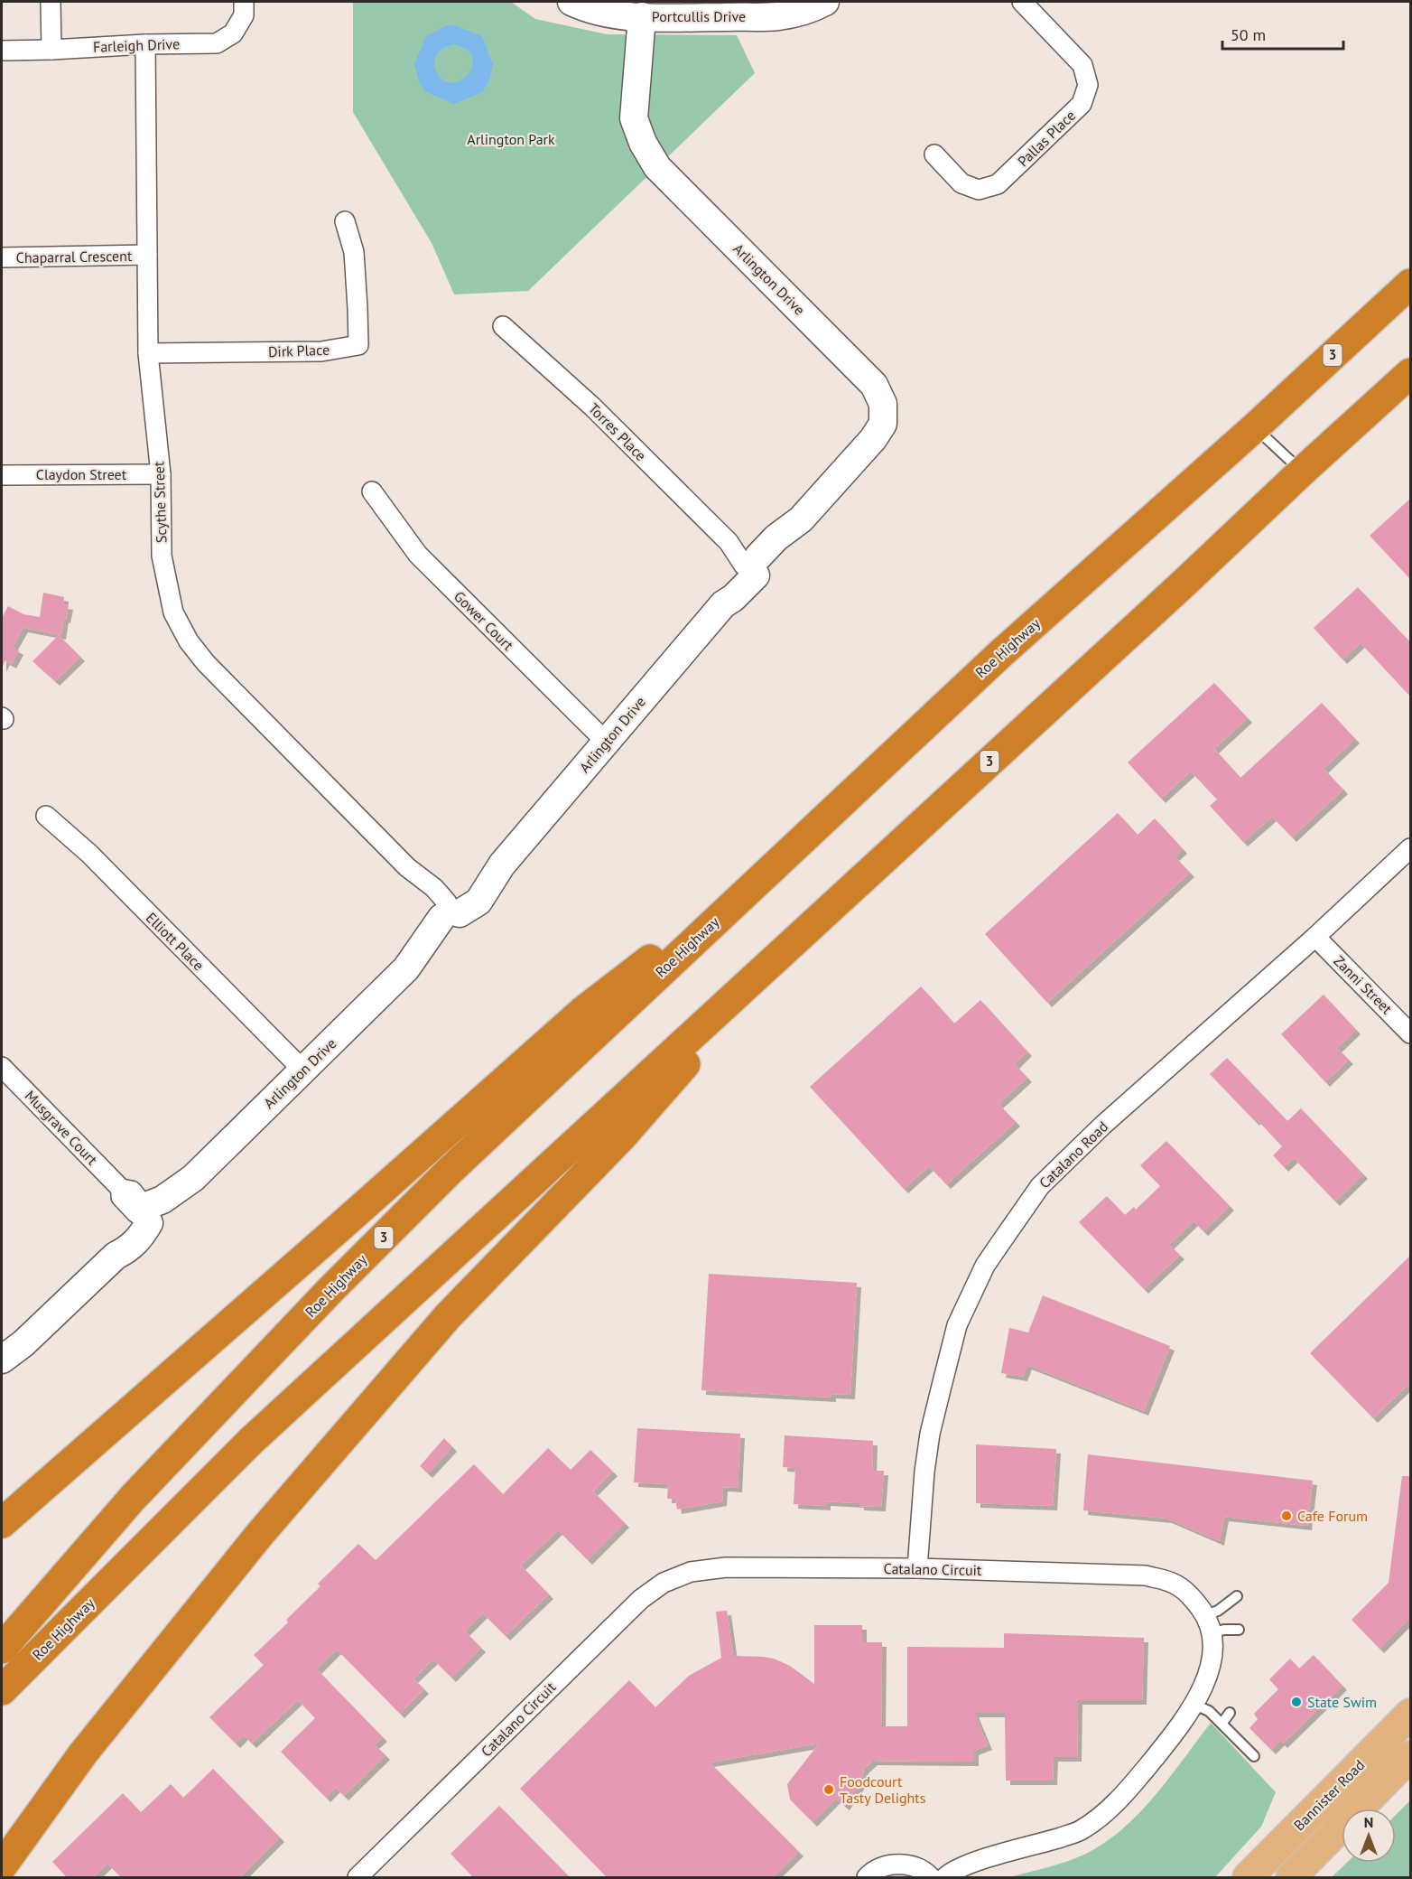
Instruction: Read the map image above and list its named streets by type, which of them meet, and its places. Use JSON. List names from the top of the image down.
{
  "streets": {
    "highway": ["3", "Roe Highway"],
    "main road": ["Bannister Road"],
    "street": [
      "Portcullis Drive",
      "Farleigh Drive",
      "Pallas Place",
      "Chaparral Crescent",
      "Arlington Drive",
      "Dirk Place",
      "Torres Place",
      "Claydon Street",
      "Scythe Street",
      "Gower Court",
      "Elliott Place",
      "Zanni Street",
      "Musgrave Court",
      "Catalano Road",
      "Catalano Circuit"
    ]
  },
  "crossings": [
    ["Portcullis Drive", "Arlington Drive"],
    ["Farleigh Drive", "Scythe Street"],
    ["Chaparral Crescent", "Scythe Street"],
    ["Arlington Drive", "Torres Place"],
    ["Arlington Drive", "Scythe Street"],
    ["Arlington Drive", "Gower Court"],
    ["Arlington Drive", "Elliott Place"],
    ["Arlington Drive", "Musgrave Court"],
    ["Dirk Place", "Scythe Street"],
    ["Claydon Street", "Scythe Street"],
    ["Zanni Street", "Catalano Road"],
    ["Catalano Road", "Catalano Circuit"]
  ],
  "parks": ["Arlington Park"],
  "places": ["Cafe Forum", "State Swim", "Foodcourt Tasty Delights"],
  "scale_bar": "50 m",
  "north": "top"
}
